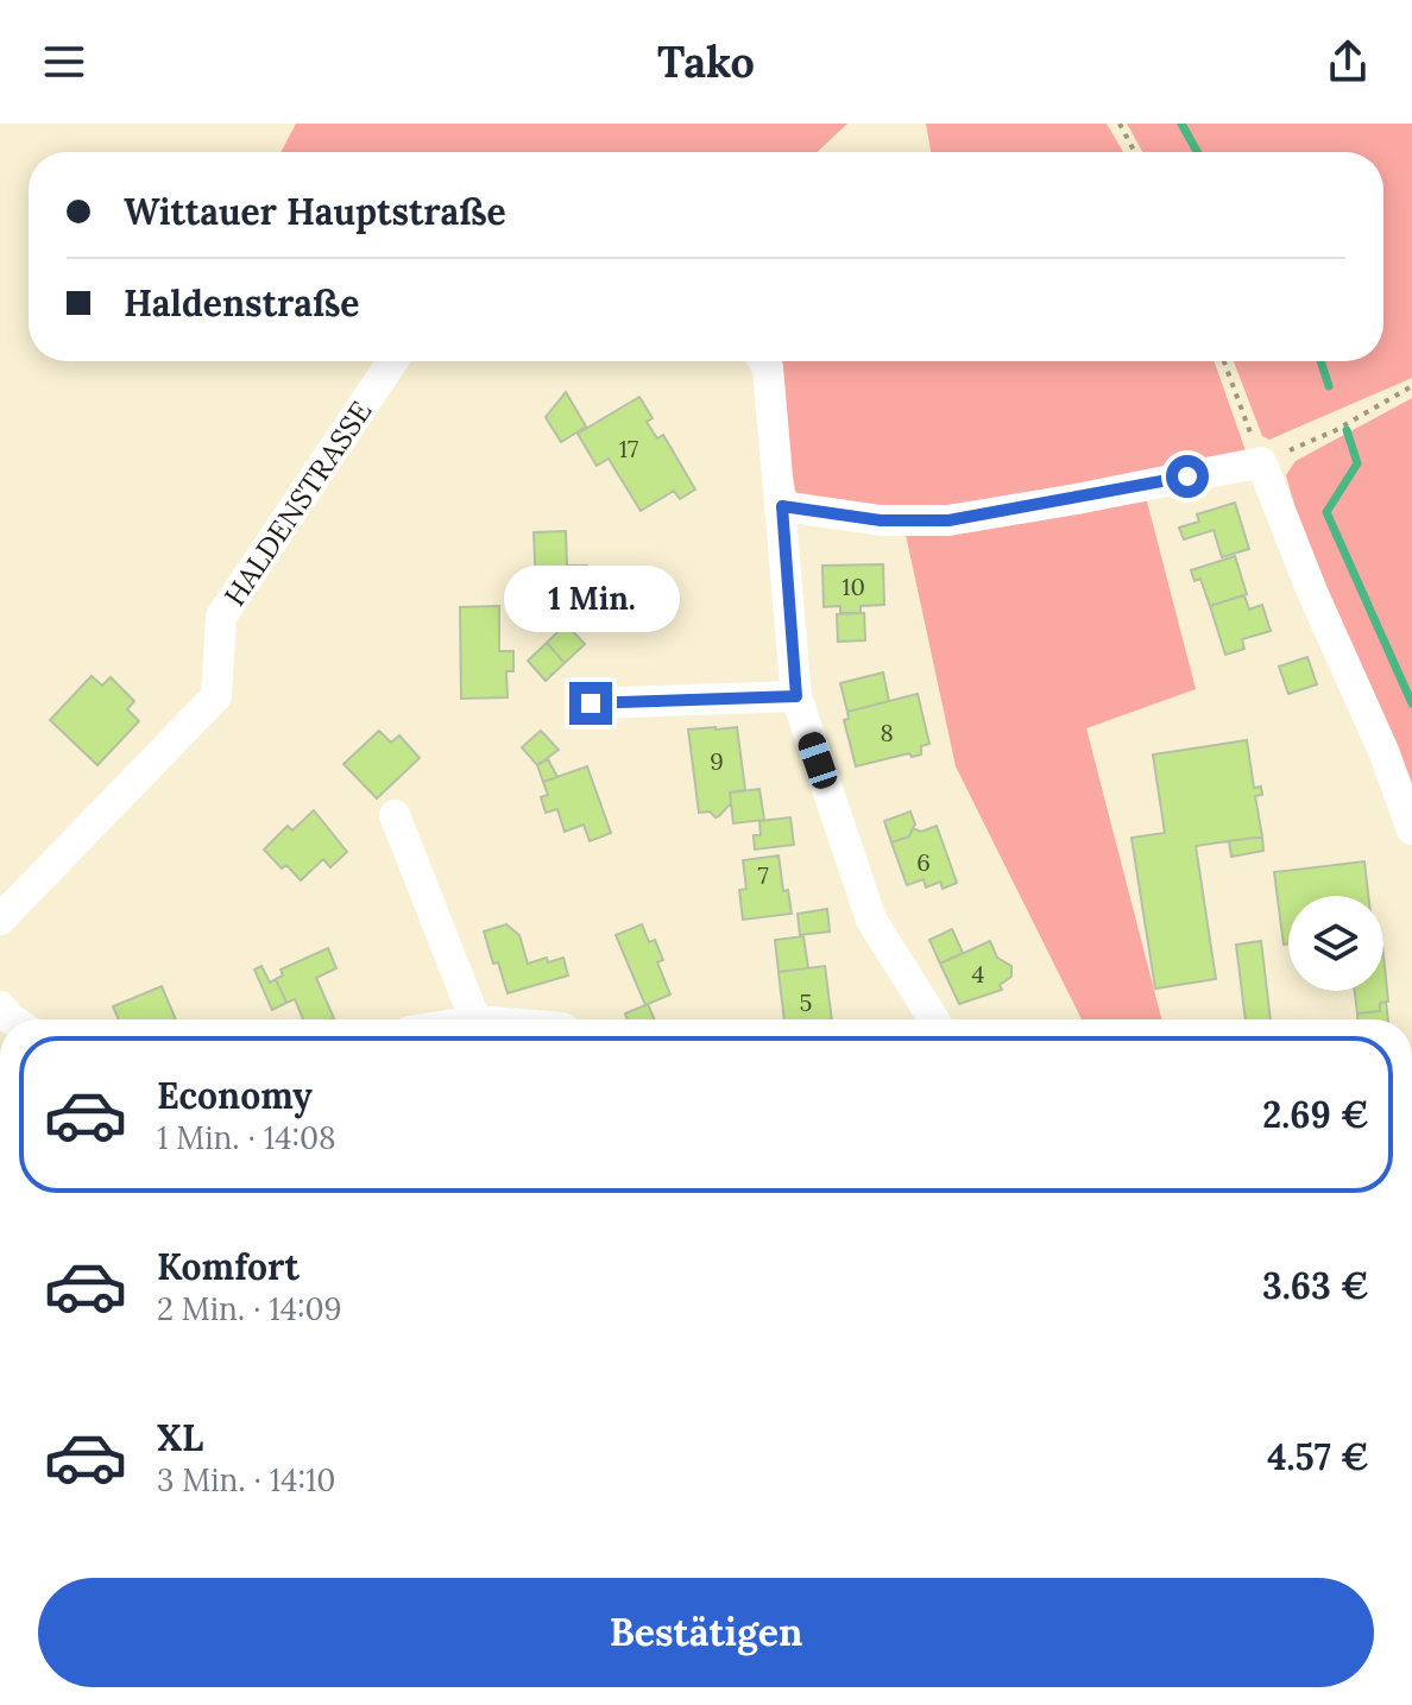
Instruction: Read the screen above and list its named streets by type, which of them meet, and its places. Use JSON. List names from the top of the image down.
{
  "streets": {
    "street": ["HALDENSTRASSE"]
  },
  "house_numbers": [
    "17",
    "10",
    "8",
    "9",
    "6",
    "7",
    "4",
    "5"
  ],
  "page": {
    "header": "Tako",
    "banner": ["Wittauer Hauptstraße", "Haldenstraße"],
    "bubble": "1 Min.",
    "list": [
      {
        "name": "Economy",
        "note": "1 Min. · 14:08",
        "value": "2.69 €"
      },
      {
        "name": "Komfort",
        "note": "2 Min. · 14:09",
        "value": "3.63 €"
      },
      {
        "name": "XL",
        "note": "3 Min. · 14:10",
        "value": "4.57 €"
      }
    ],
    "buttons": "Bestätigen"
  }
}
